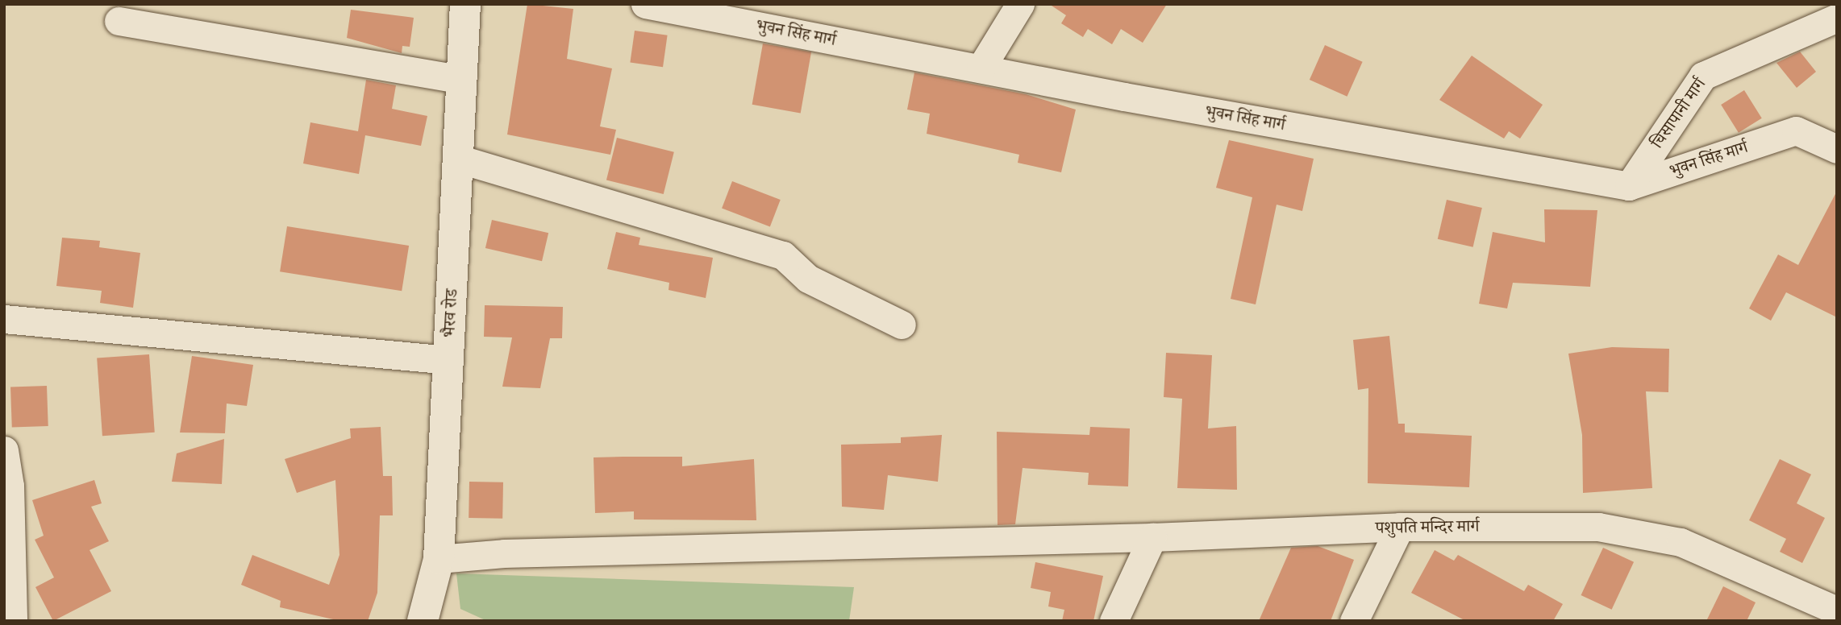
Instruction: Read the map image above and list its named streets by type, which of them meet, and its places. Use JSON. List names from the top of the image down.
{
  "streets": {
    "main road": ["भैरव रोड"],
    "street": ["भुवन सिंह मार्ग", "चिसापानी मार्ग", "पशुपति मन्दिर मार्ग"]
  },
  "crossings": [
    ["भुवन सिंह मार्ग", "चिसापानी मार्ग"],
    ["भैरव रोड", "पशुपति मन्दिर मार्ग"]
  ]
}
